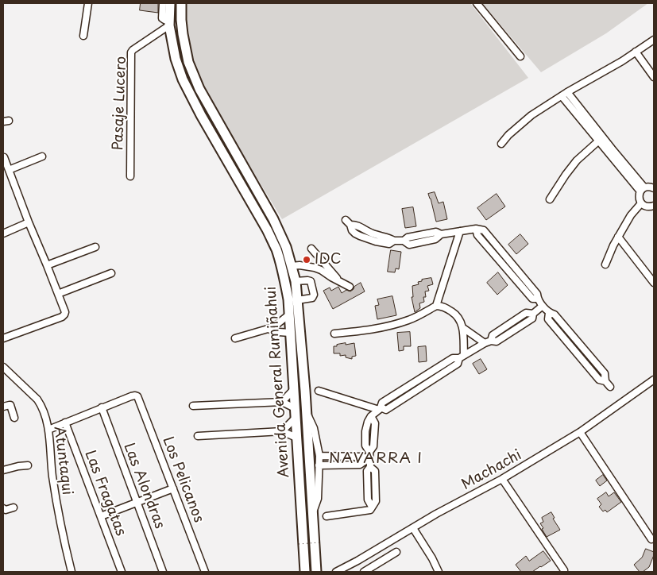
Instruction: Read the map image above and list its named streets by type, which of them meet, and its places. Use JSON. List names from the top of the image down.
{
  "streets": {
    "highway": ["Avenida General Rumiñahui"],
    "street": [
      "Pasaje Lucero",
      "Atuntaqui",
      "Machachi",
      "Los Pelicanos",
      "Las Alondras",
      "Las Fragatas"
    ]
  },
  "crossings": [
    ["Pasaje Lucero", "Avenida General Rumiñahui"],
    ["Los Pelicanos", "Las Alondras"]
  ],
  "districts": ["NAVARRA I"],
  "places": ["IDC"]
}
